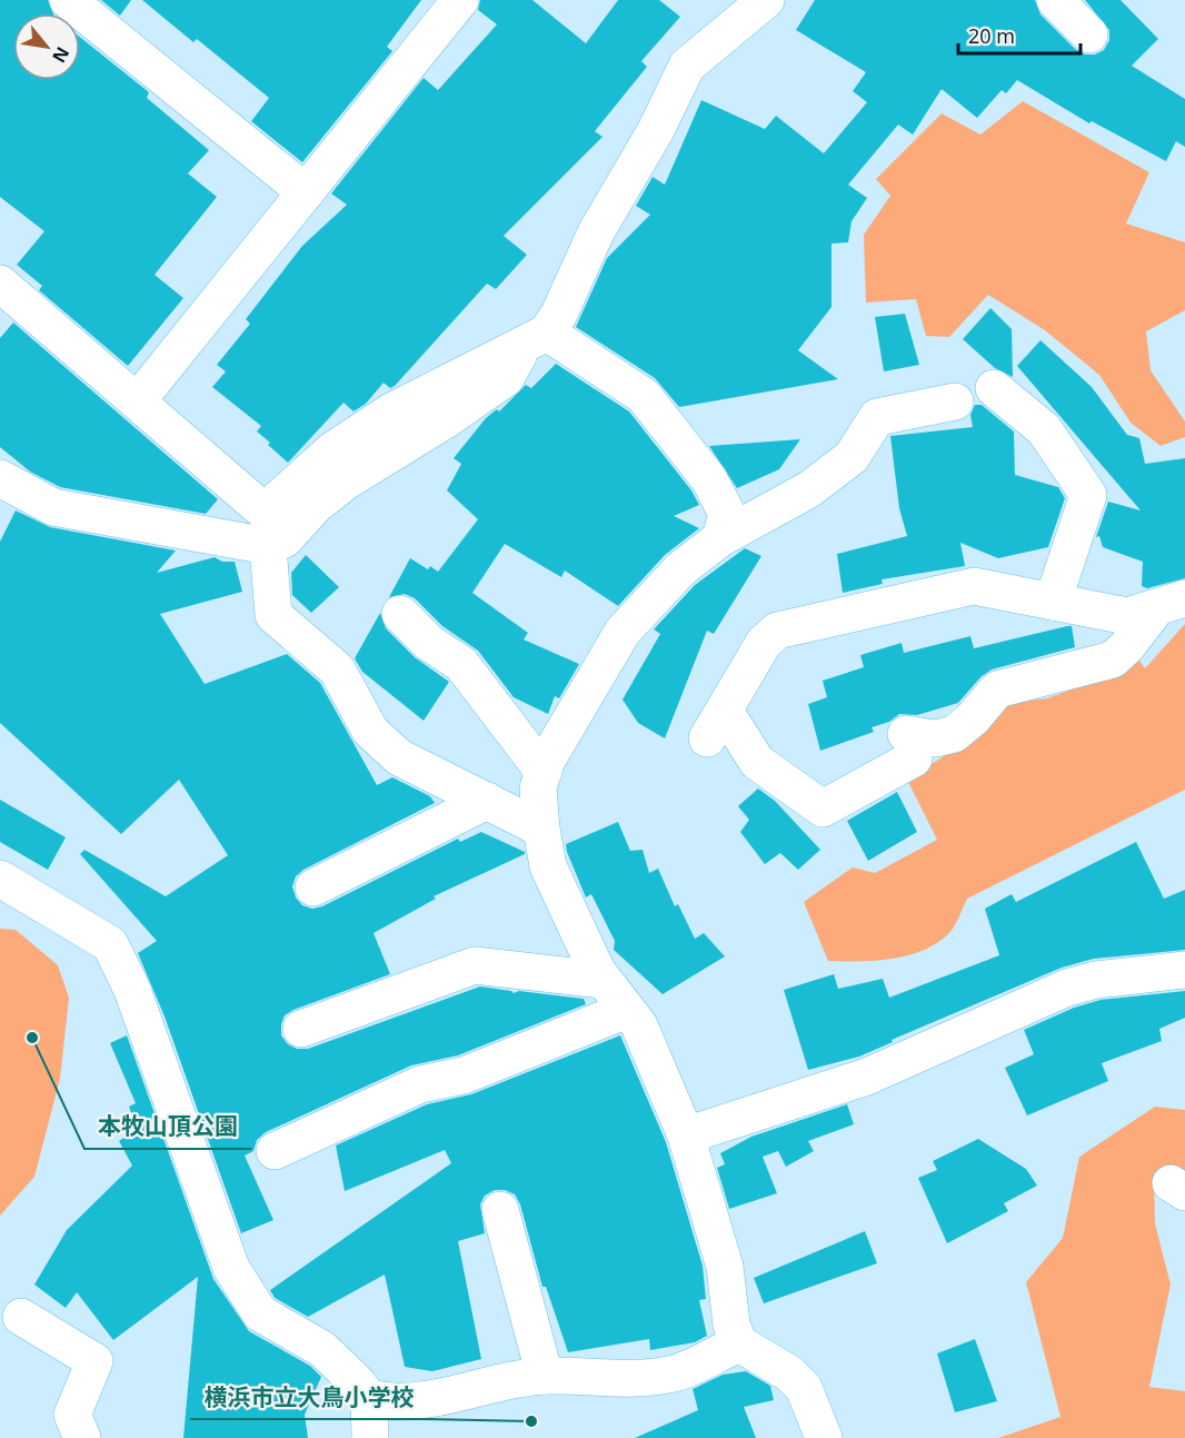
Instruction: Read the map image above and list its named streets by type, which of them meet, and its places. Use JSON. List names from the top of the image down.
{
  "places": ["本牧山頂公園", "横浜市立大鳥小学校"],
  "scale_bar": "20 m",
  "north": "bottom right"
}
